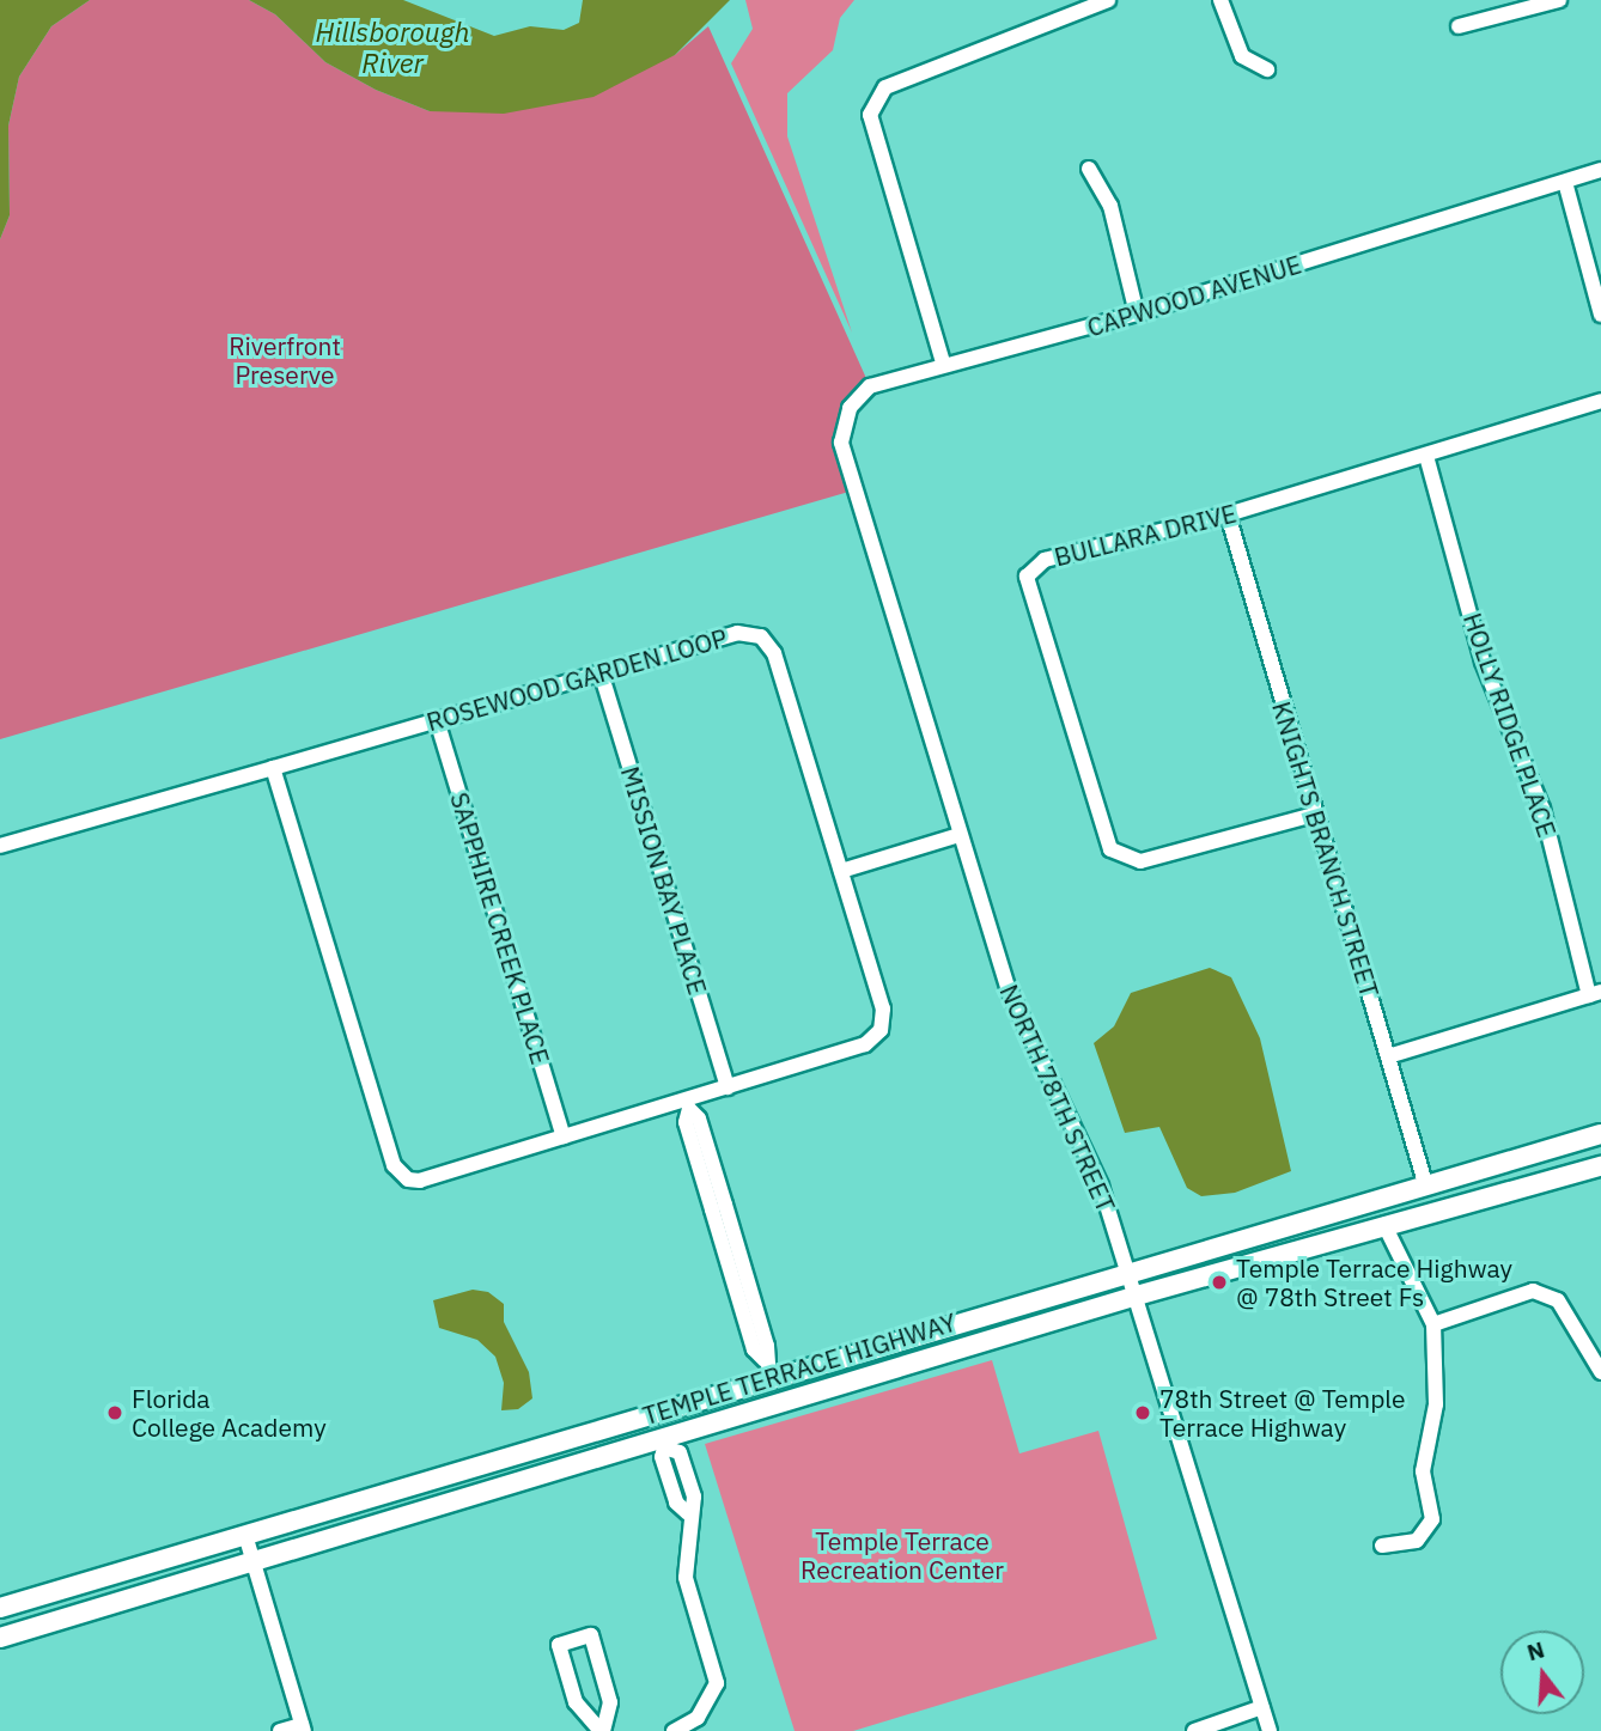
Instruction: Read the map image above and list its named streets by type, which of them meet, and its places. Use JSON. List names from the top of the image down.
{
  "streets": {
    "main road": ["TEMPLE TERRACE HIGHWAY"],
    "street": [
      "CAPWOOD AVENUE",
      "BULLARA DRIVE",
      "ROSEWOOD GARDEN LOOP",
      "HOLLY RIDGE PLACE",
      "KNIGHTS BRANCH STREET",
      "MISSION BAY PLACE",
      "SAPPHIRE CREEK PLACE",
      "NORTH 78TH STREET"
    ]
  },
  "crossings": [
    ["CAPWOOD AVENUE", "NORTH 78TH STREET"],
    ["BULLARA DRIVE", "HOLLY RIDGE PLACE"],
    ["BULLARA DRIVE", "KNIGHTS BRANCH STREET"],
    ["ROSEWOOD GARDEN LOOP", "MISSION BAY PLACE"],
    ["ROSEWOOD GARDEN LOOP", "SAPPHIRE CREEK PLACE"],
    ["KNIGHTS BRANCH STREET", "TEMPLE TERRACE HIGHWAY"],
    ["NORTH 78TH STREET", "TEMPLE TERRACE HIGHWAY"]
  ],
  "water": ["Hillsborough River"],
  "parks": ["Riverfront Preserve", "Temple Terrace Recreation Center"],
  "places": ["Temple Terrace Highway @ 78th Street Fs", "Florida College Academy", "78th Street @ Temple Terrace Highway"],
  "north": "top"
}
